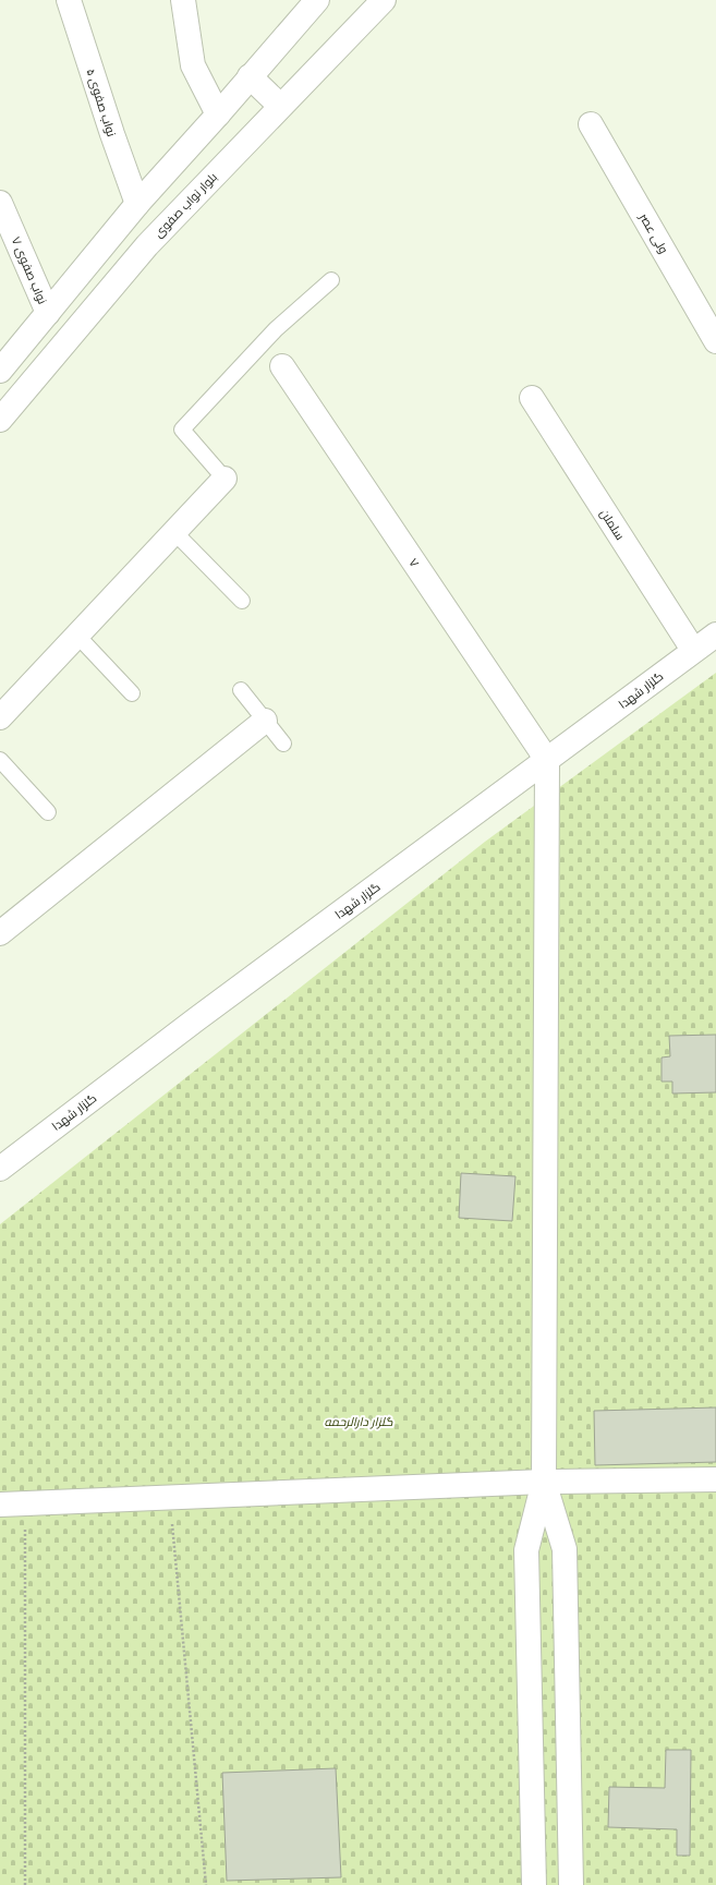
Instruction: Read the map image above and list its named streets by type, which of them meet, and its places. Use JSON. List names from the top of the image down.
{
  "streets": {
    "street": [
      "نواب صفوی ۵",
      "بلوار نواب صفوی",
      "ولی عصر",
      "نواب صفوی ۷",
      "سلملن",
      "۷",
      "گلزار شهدا"
    ]
  },
  "crossings": [
    ["سلملن", "گلزار شهدا"],
    ["۷", "گلزار شهدا"]
  ],
  "parks": ["گلزار دارالرحمه"]
}
